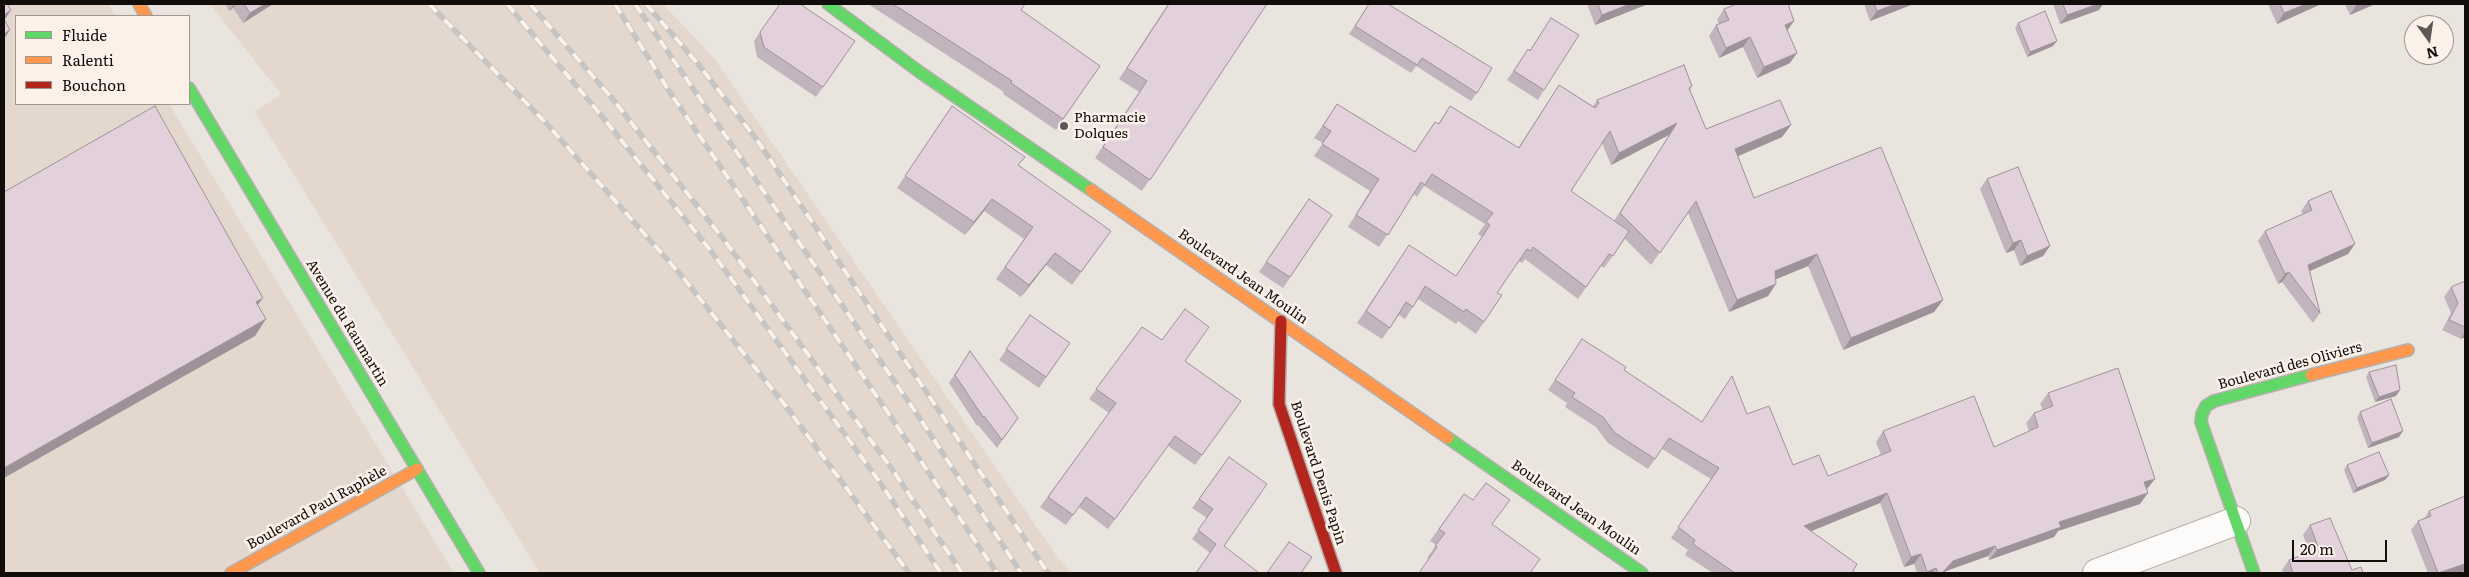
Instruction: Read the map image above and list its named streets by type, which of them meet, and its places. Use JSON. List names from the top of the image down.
{
  "streets": {
    "street": [
      "Boulevard Jean Moulin",
      "Avenue du Raumartin",
      "Boulevard des Oliviers",
      "Boulevard Denis Papin",
      "Boulevard Paul Raphèle"
    ]
  },
  "crossings": [
    ["Boulevard Jean Moulin", "Boulevard Denis Papin"],
    ["Avenue du Raumartin", "Boulevard Paul Raphèle"]
  ],
  "places": ["Pharmacie Dolques"],
  "legend": ["Fluide", "Ralenti", "Bouchon"],
  "scale_bar": "20 m",
  "north": "bottom"
}
